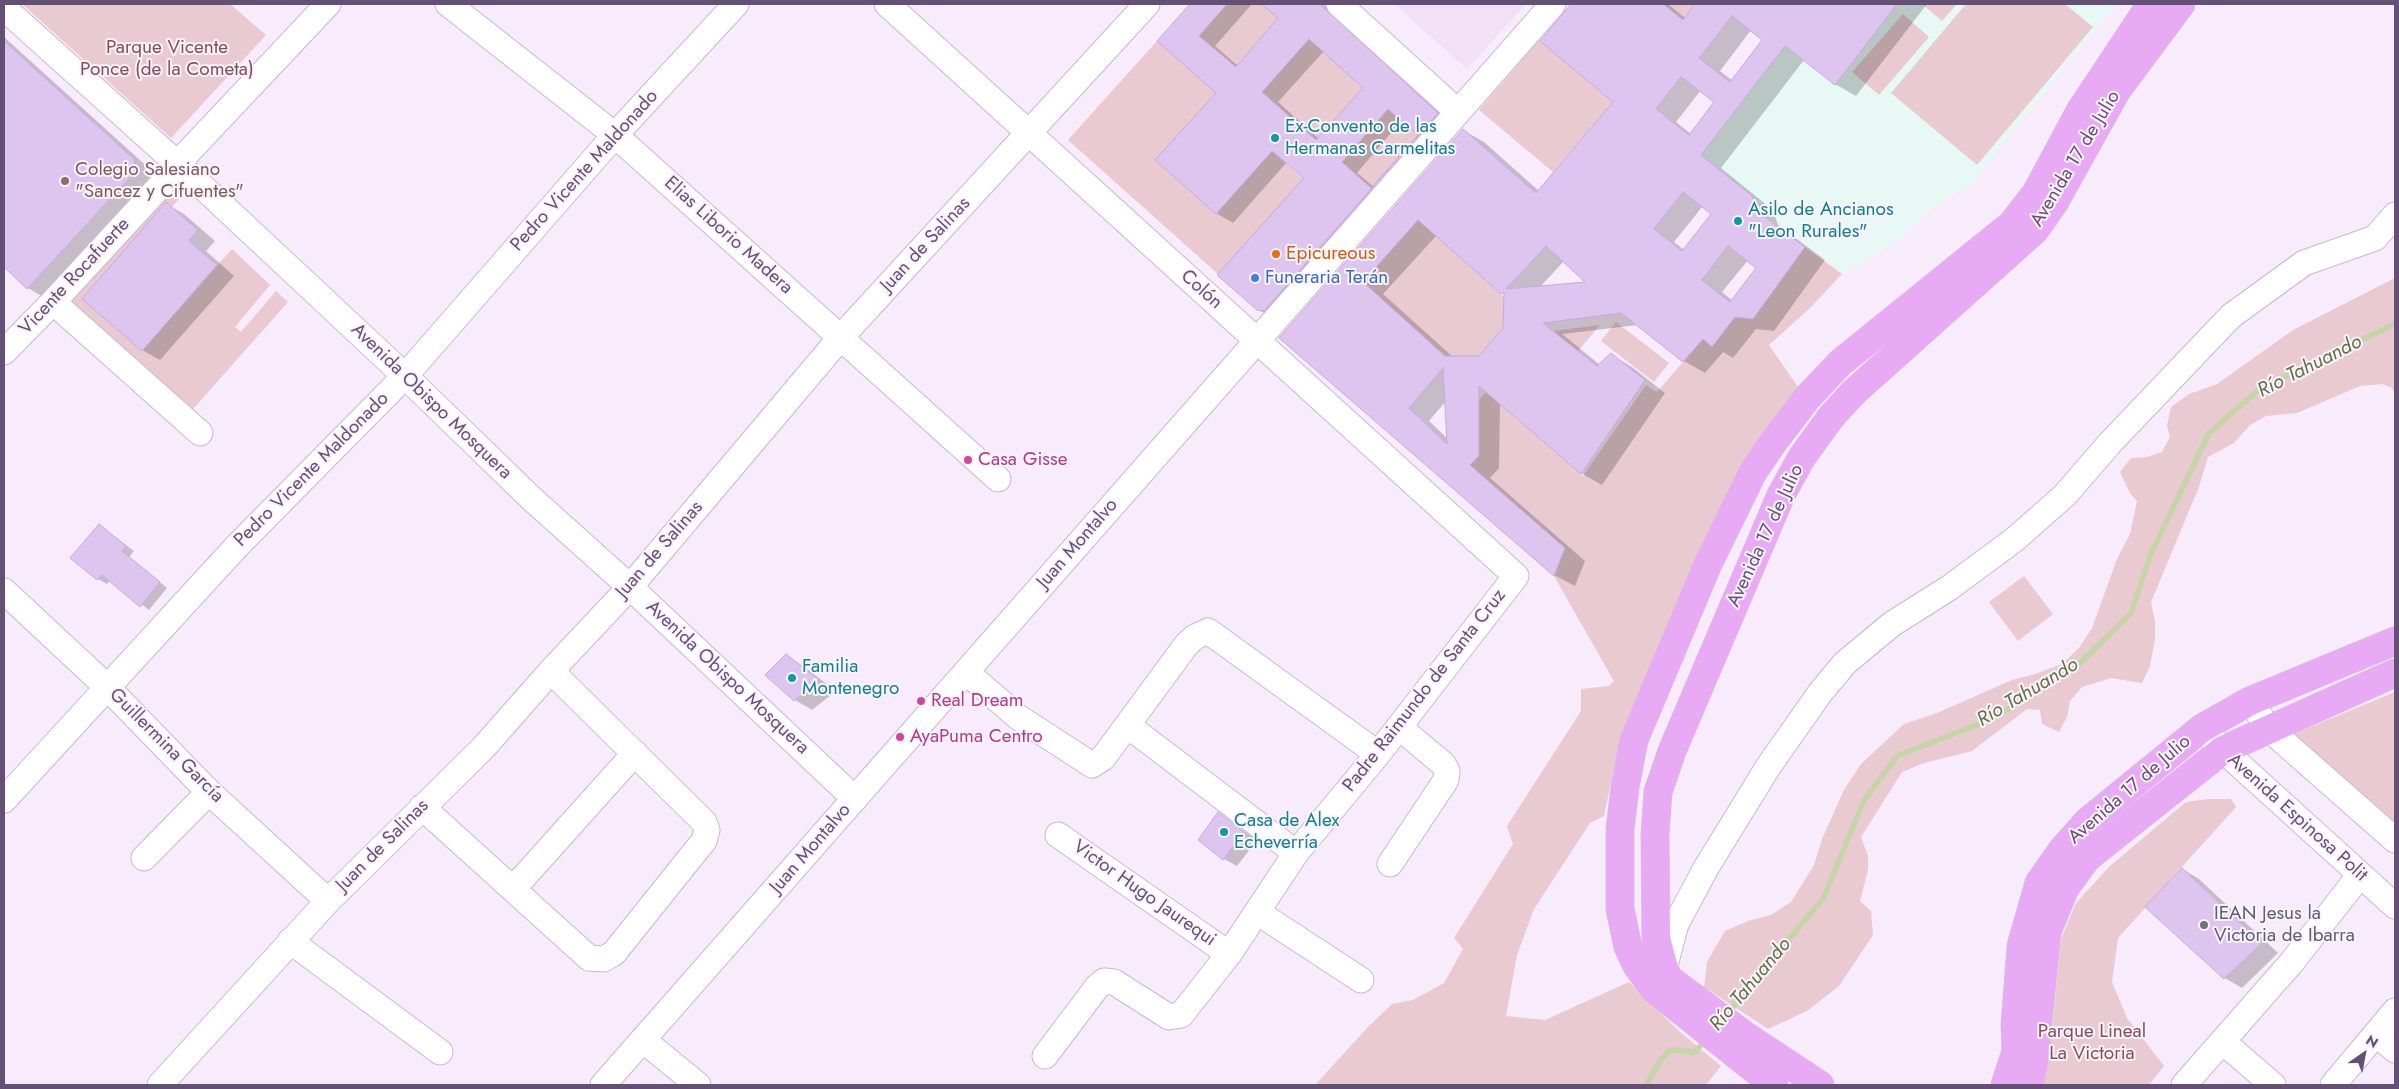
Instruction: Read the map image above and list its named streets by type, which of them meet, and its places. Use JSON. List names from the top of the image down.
{
  "streets": {
    "main road": ["Avenida 17 de Julio"],
    "street": [
      "Pedro Vicente Maldonado",
      "Elias Liborio Madera",
      "Juan de Salinas",
      "Vicente Rocafuerte",
      "Colón",
      "Avenida Obispo Mosquera",
      "Juan Montalvo",
      "Padre Raimundo de Santa Cruz",
      "Guillermina García",
      "Avenida Espinosa Polit",
      "Victor Hugo Jaurequi"
    ]
  },
  "crossings": [
    ["Avenida 17 de Julio", "Avenida Espinosa Polit"],
    ["Pedro Vicente Maldonado", "Elias Liborio Madera"],
    ["Pedro Vicente Maldonado", "Avenida Obispo Mosquera"],
    ["Pedro Vicente Maldonado", "Guillermina García"],
    ["Elias Liborio Madera", "Juan de Salinas"],
    ["Juan de Salinas", "Colón"],
    ["Juan de Salinas", "Avenida Obispo Mosquera"],
    ["Juan de Salinas", "Guillermina García"],
    ["Vicente Rocafuerte", "Avenida Obispo Mosquera"],
    ["Colón", "Juan Montalvo"],
    ["Colón", "Padre Raimundo de Santa Cruz"],
    ["Avenida Obispo Mosquera", "Juan Montalvo"],
    ["Padre Raimundo de Santa Cruz", "Victor Hugo Jaurequi"]
  ],
  "water": ["Río Tahuando"],
  "parks": ["Parque Vicente Ponce (de la Cometa)", "Parque Lineal La Victoria"],
  "places": [
    "Ex-Convento de las Hermanas Carmelitas",
    "Colegio Salesiano \"Sancez y Cifuentes\"",
    "Asilo de Ancianos \"Leon Rurales\"",
    "Epicureous",
    "Funeraria Terán",
    "Casa Gisse",
    "Familia Montenegro",
    "Real Dream",
    "AyaPuma Centro",
    "Casa de Alex Echeverría",
    "IEAN Jesus la Victoria de Ibarra"
  ],
  "north": "top right"
}
